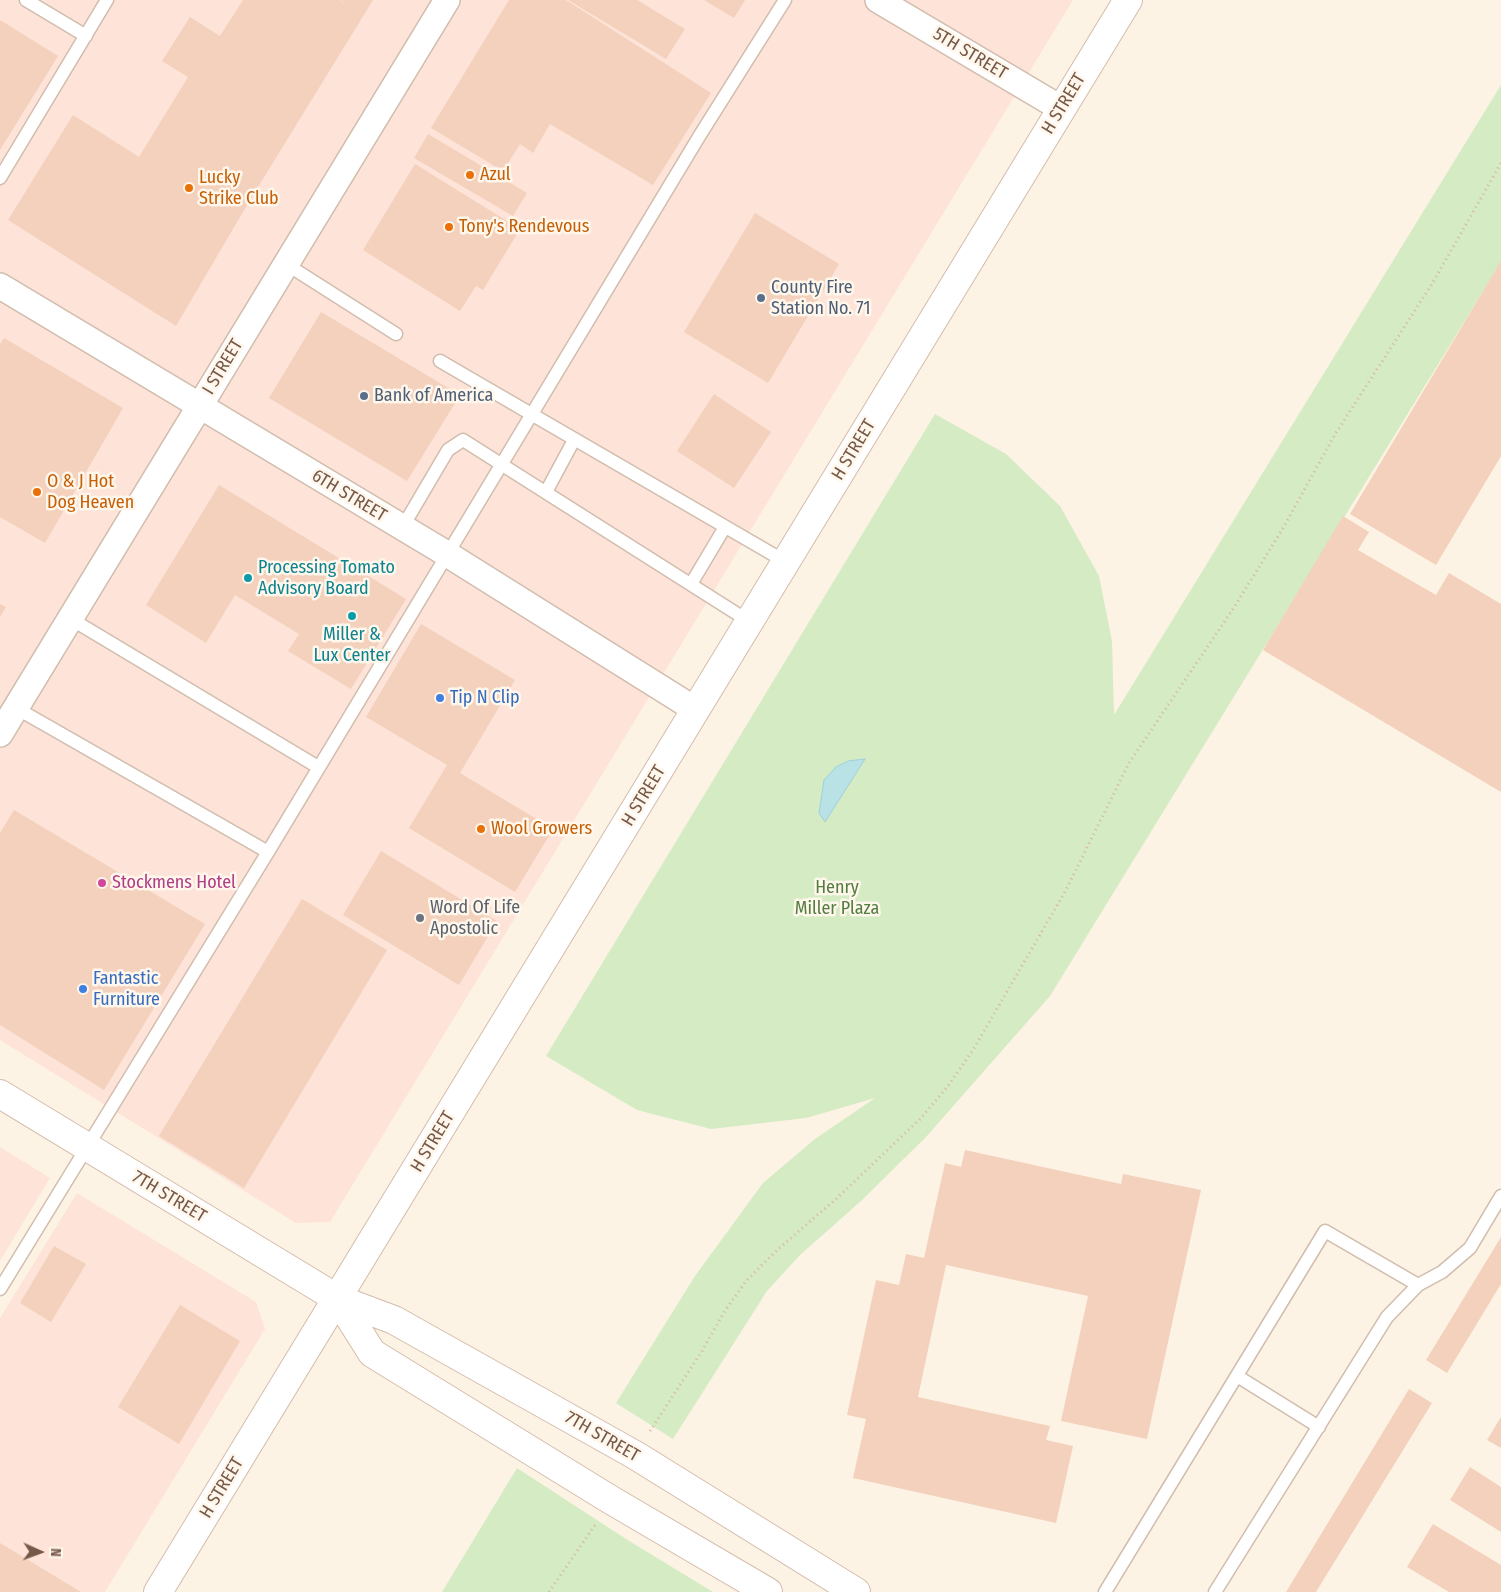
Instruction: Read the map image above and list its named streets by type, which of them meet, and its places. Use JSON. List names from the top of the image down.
{
  "streets": {
    "street": [
      "5TH STREET",
      "H STREET",
      "I STREET",
      "6TH STREET",
      "7TH STREET"
    ]
  },
  "crossings": [
    ["5TH STREET", "H STREET"],
    ["H STREET", "6TH STREET"],
    ["H STREET", "7TH STREET"],
    ["I STREET", "6TH STREET"]
  ],
  "parks": ["Henry Miller Plaza"],
  "places": [
    "Azul",
    "Lucky Strike Club",
    "Tony's Rendevous",
    "County Fire Station No. 71",
    "Bank of America",
    "O & J Hot Dog Heaven",
    "Processing Tomato Advisory Board",
    "Miller & Lux Center",
    "Tip N Clip",
    "Wool Growers",
    "Stockmens Hotel",
    "Word Of Life Apostolic",
    "Fantastic Furniture"
  ],
  "north": "right"
}
